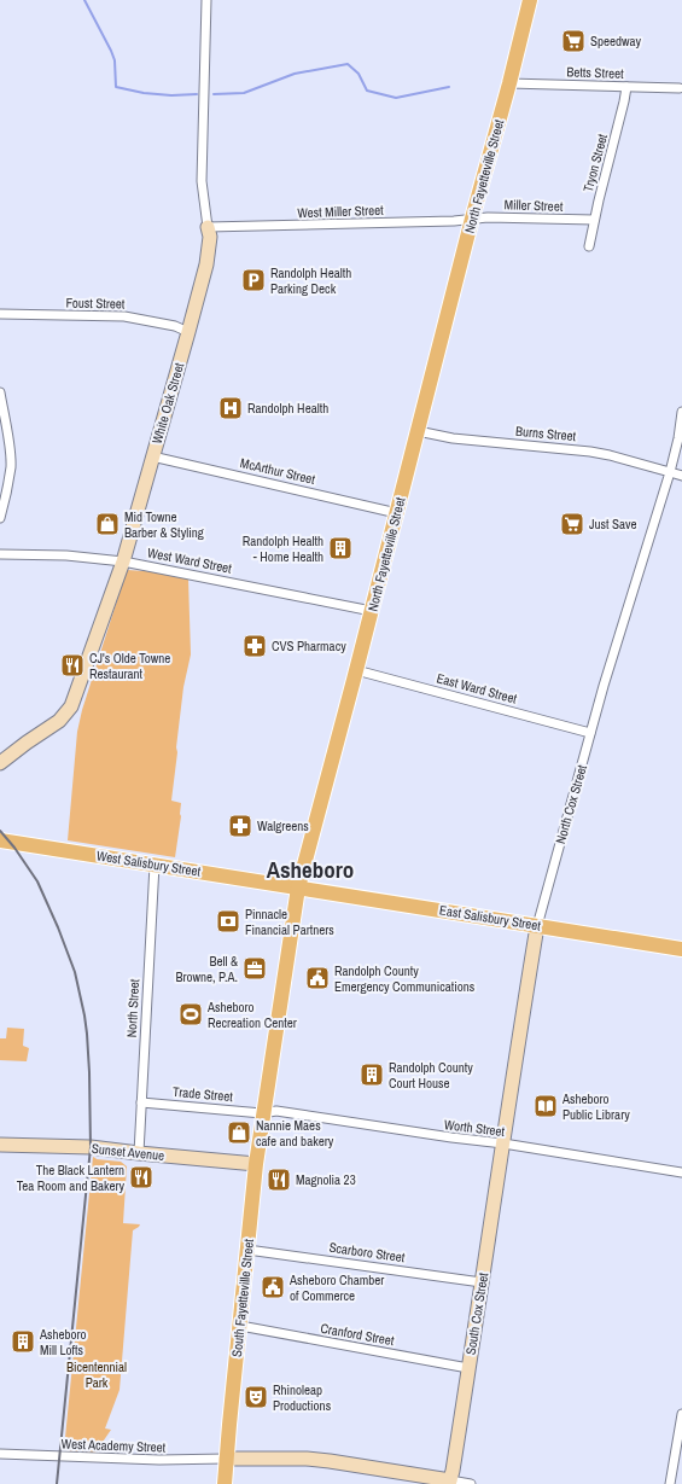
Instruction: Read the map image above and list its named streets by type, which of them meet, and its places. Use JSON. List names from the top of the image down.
{
  "streets": {
    "main road": [
      "North Fayetteville Street",
      "White Oak Street",
      "North Cox Street",
      "West Salisbury Street",
      "East Salisbury Street",
      "Sunset Avenue",
      "South Fayetteville Street",
      "South Cox Street"
    ],
    "street": [
      "Betts Street",
      "Tryon Street",
      "Miller Street",
      "West Miller Street",
      "Foust Street",
      "Burns Street",
      "McArthur Street",
      "West Ward Street",
      "East Ward Street",
      "North Street",
      "Trade Street",
      "Worth Street",
      "Scarboro Street",
      "Cranford Street",
      "West Academy Street"
    ]
  },
  "crossings": [
    ["Betts Street", "Tryon Street"],
    ["Betts Street", "North Fayetteville Street"],
    ["Tryon Street", "Miller Street"],
    ["North Fayetteville Street", "Miller Street"],
    ["North Fayetteville Street", "West Miller Street"],
    ["North Fayetteville Street", "Burns Street"],
    ["North Fayetteville Street", "McArthur Street"],
    ["North Fayetteville Street", "West Ward Street"],
    ["North Fayetteville Street", "East Ward Street"],
    ["North Fayetteville Street", "West Salisbury Street"],
    ["North Fayetteville Street", "East Salisbury Street"],
    ["North Fayetteville Street", "Trade Street"],
    ["North Fayetteville Street", "Worth Street"],
    ["North Fayetteville Street", "South Fayetteville Street"],
    ["Miller Street", "West Miller Street"],
    ["West Miller Street", "White Oak Street"],
    ["Foust Street", "White Oak Street"],
    ["White Oak Street", "McArthur Street"],
    ["White Oak Street", "West Ward Street"],
    ["Burns Street", "North Cox Street"],
    ["East Ward Street", "North Cox Street"],
    ["North Cox Street", "East Salisbury Street"],
    ["North Cox Street", "Worth Street"],
    ["North Cox Street", "South Cox Street"],
    ["West Salisbury Street", "East Salisbury Street"],
    ["West Salisbury Street", "North Street"],
    ["North Street", "Trade Street"],
    ["North Street", "Sunset Avenue"],
    ["Trade Street", "Worth Street"],
    ["Trade Street", "South Fayetteville Street"],
    ["Worth Street", "South Fayetteville Street"],
    ["Worth Street", "South Cox Street"],
    ["Sunset Avenue", "South Fayetteville Street"],
    ["Scarboro Street", "South Fayetteville Street"],
    ["Scarboro Street", "South Cox Street"],
    ["South Fayetteville Street", "Cranford Street"],
    ["South Fayetteville Street", "West Academy Street"],
    ["South Cox Street", "Cranford Street"]
  ],
  "districts": ["Asheboro"],
  "parks": ["Bicentennial Park"],
  "places": {
    "supermarket": ["Speedway", "Just Save"],
    "parking": ["Randolph Health Parking Deck"],
    "hospital": ["Randolph Health"],
    "shop": ["Mid Towne Barber & Styling", "Nannie Maes cafe and bakery"],
    "building": ["Randolph Health - Home Health", "Randolph County Court House", "Asheboro Mill Lofts"],
    "pharmacy": ["CVS Pharmacy", "Walgreens"],
    "restaurant": ["CJ's Olde Towne Restaurant", "The Black Lantern Tea Room and Bakery", "Magnolia 23"],
    "bank": ["Pinnacle Financial Partners"],
    "office": ["Bell & Browne, P.A."],
    "public building": ["Randolph County Emergency Communications", "Asheboro Chamber of Commerce"],
    "sports": ["Asheboro Recreation Center"],
    "library": ["Asheboro Public Library"],
    "theatre": ["Rhinoleap Productions"]
  }
}
